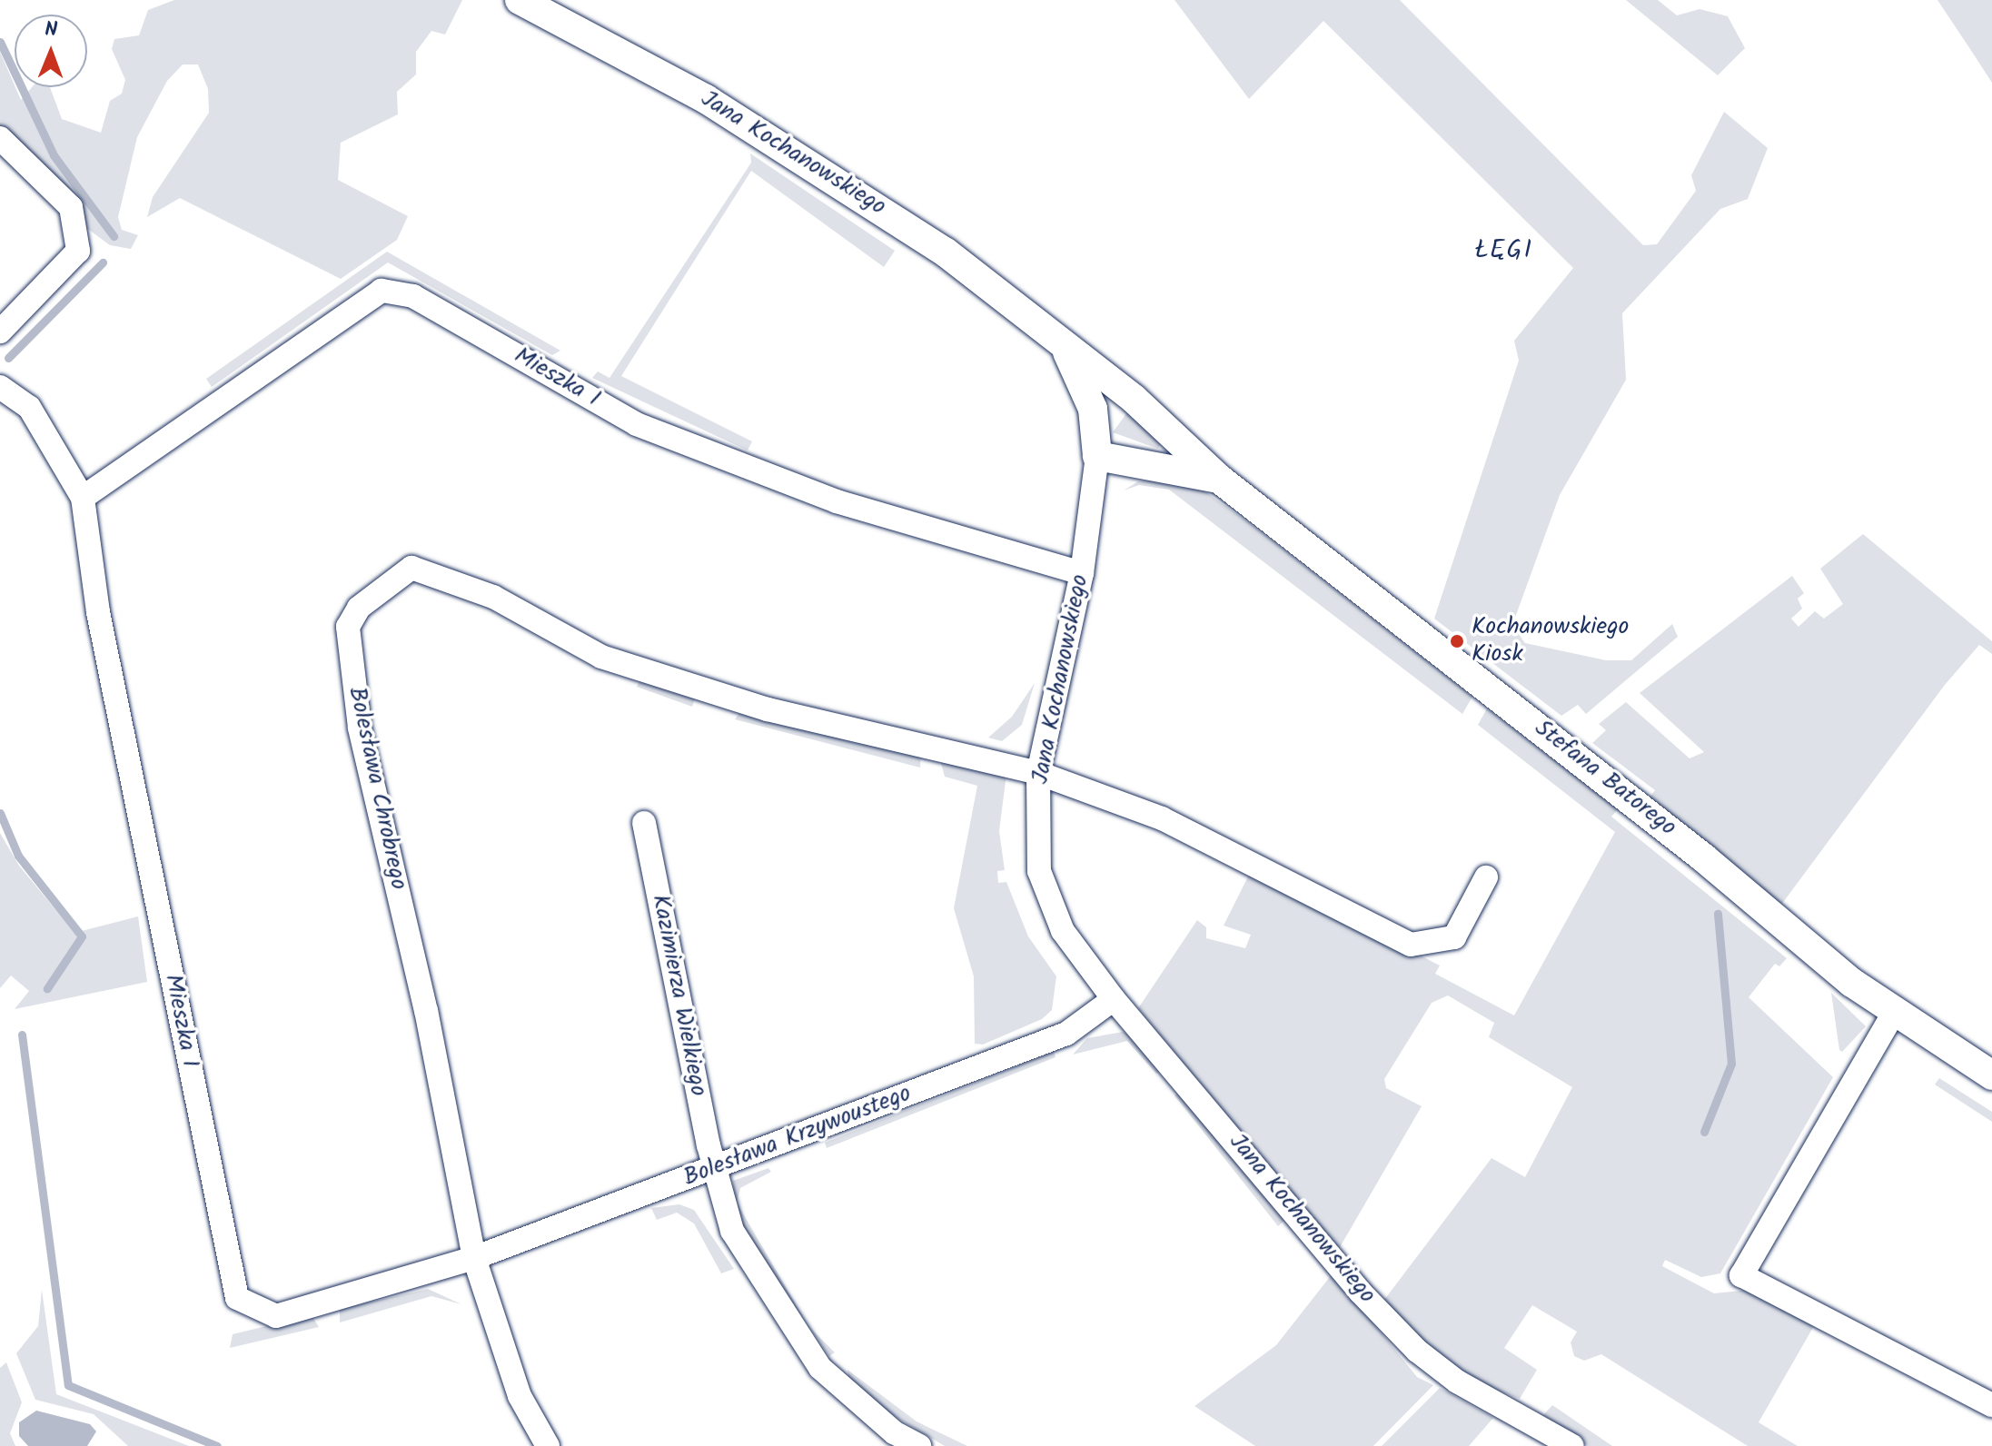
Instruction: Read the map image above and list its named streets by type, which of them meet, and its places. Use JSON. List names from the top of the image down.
{
  "streets": {
    "street": [
      "Jana Kochanowskiego",
      "Mieszka I",
      "Stefana Batorego",
      "Bolesława Chrobrego",
      "Kazimierza Wielkiego",
      "Bolesława Krzywoustego"
    ]
  },
  "crossings": [
    ["Jana Kochanowskiego", "Mieszka I"],
    ["Jana Kochanowskiego", "Stefana Batorego"],
    ["Jana Kochanowskiego", "Bolesława Chrobrego"],
    ["Jana Kochanowskiego", "Bolesława Krzywoustego"],
    ["Mieszka I", "Bolesława Chrobrego"],
    ["Mieszka I", "Bolesława Krzywoustego"],
    ["Bolesława Chrobrego", "Bolesława Krzywoustego"],
    ["Kazimierza Wielkiego", "Bolesława Krzywoustego"]
  ],
  "districts": ["ŁĘGI"],
  "places": ["Kochanowskiego Kiosk"],
  "north": "top"
}
